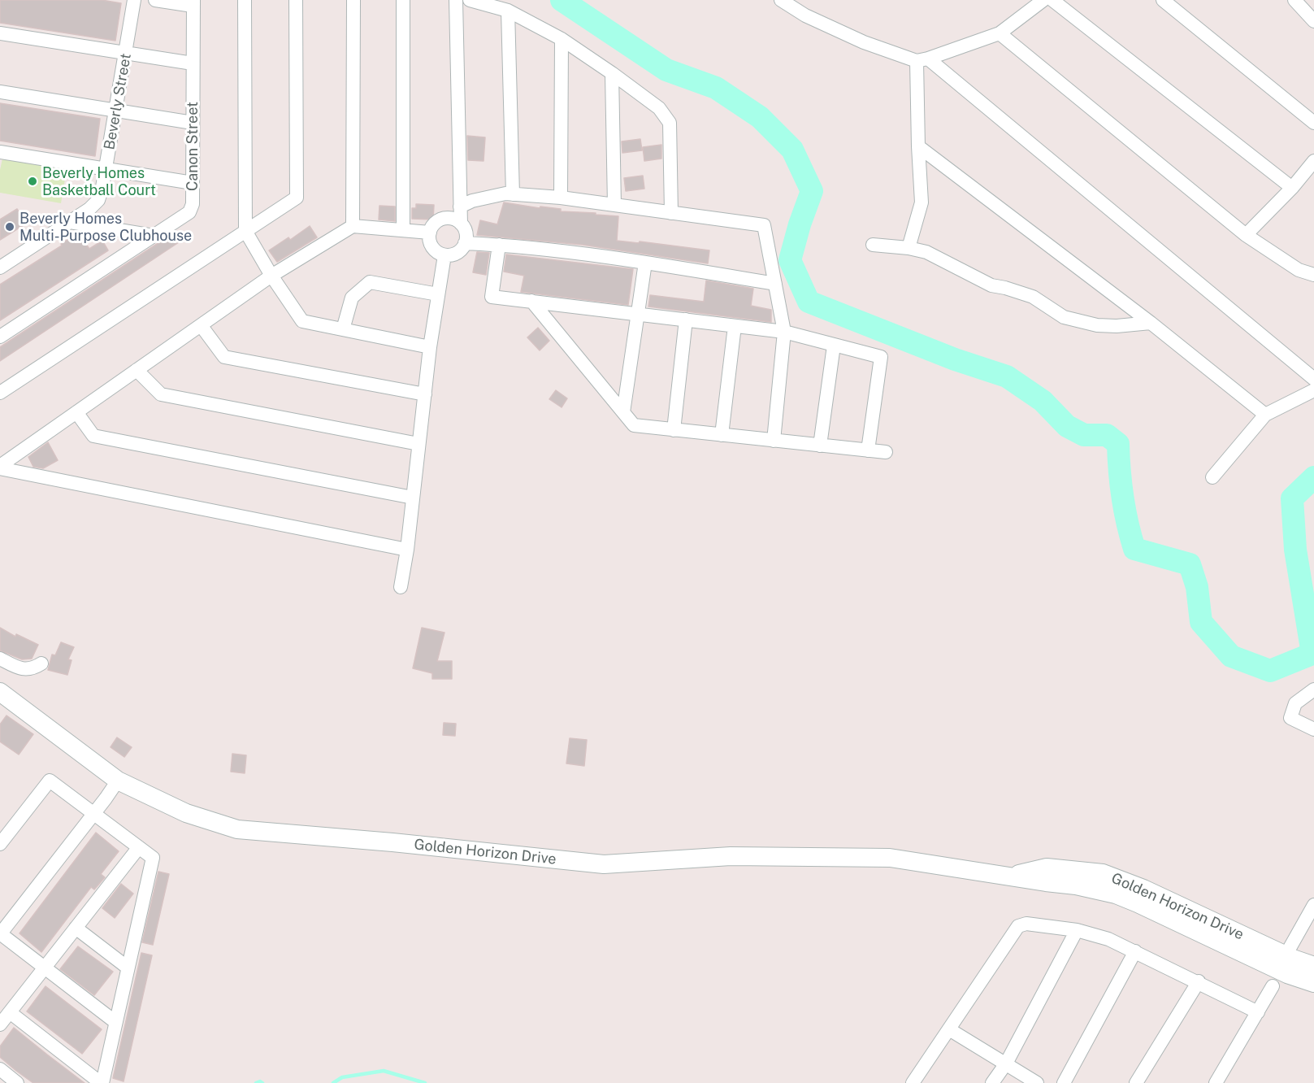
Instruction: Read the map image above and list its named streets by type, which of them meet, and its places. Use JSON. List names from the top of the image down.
{
  "streets": {
    "street": ["Beverly Street", "Canon Street", "Golden Horizon Drive"]
  },
  "places": ["Beverly Homes Basketball Court", "Beverly Homes Multi-Purpose Clubhouse"]
}
